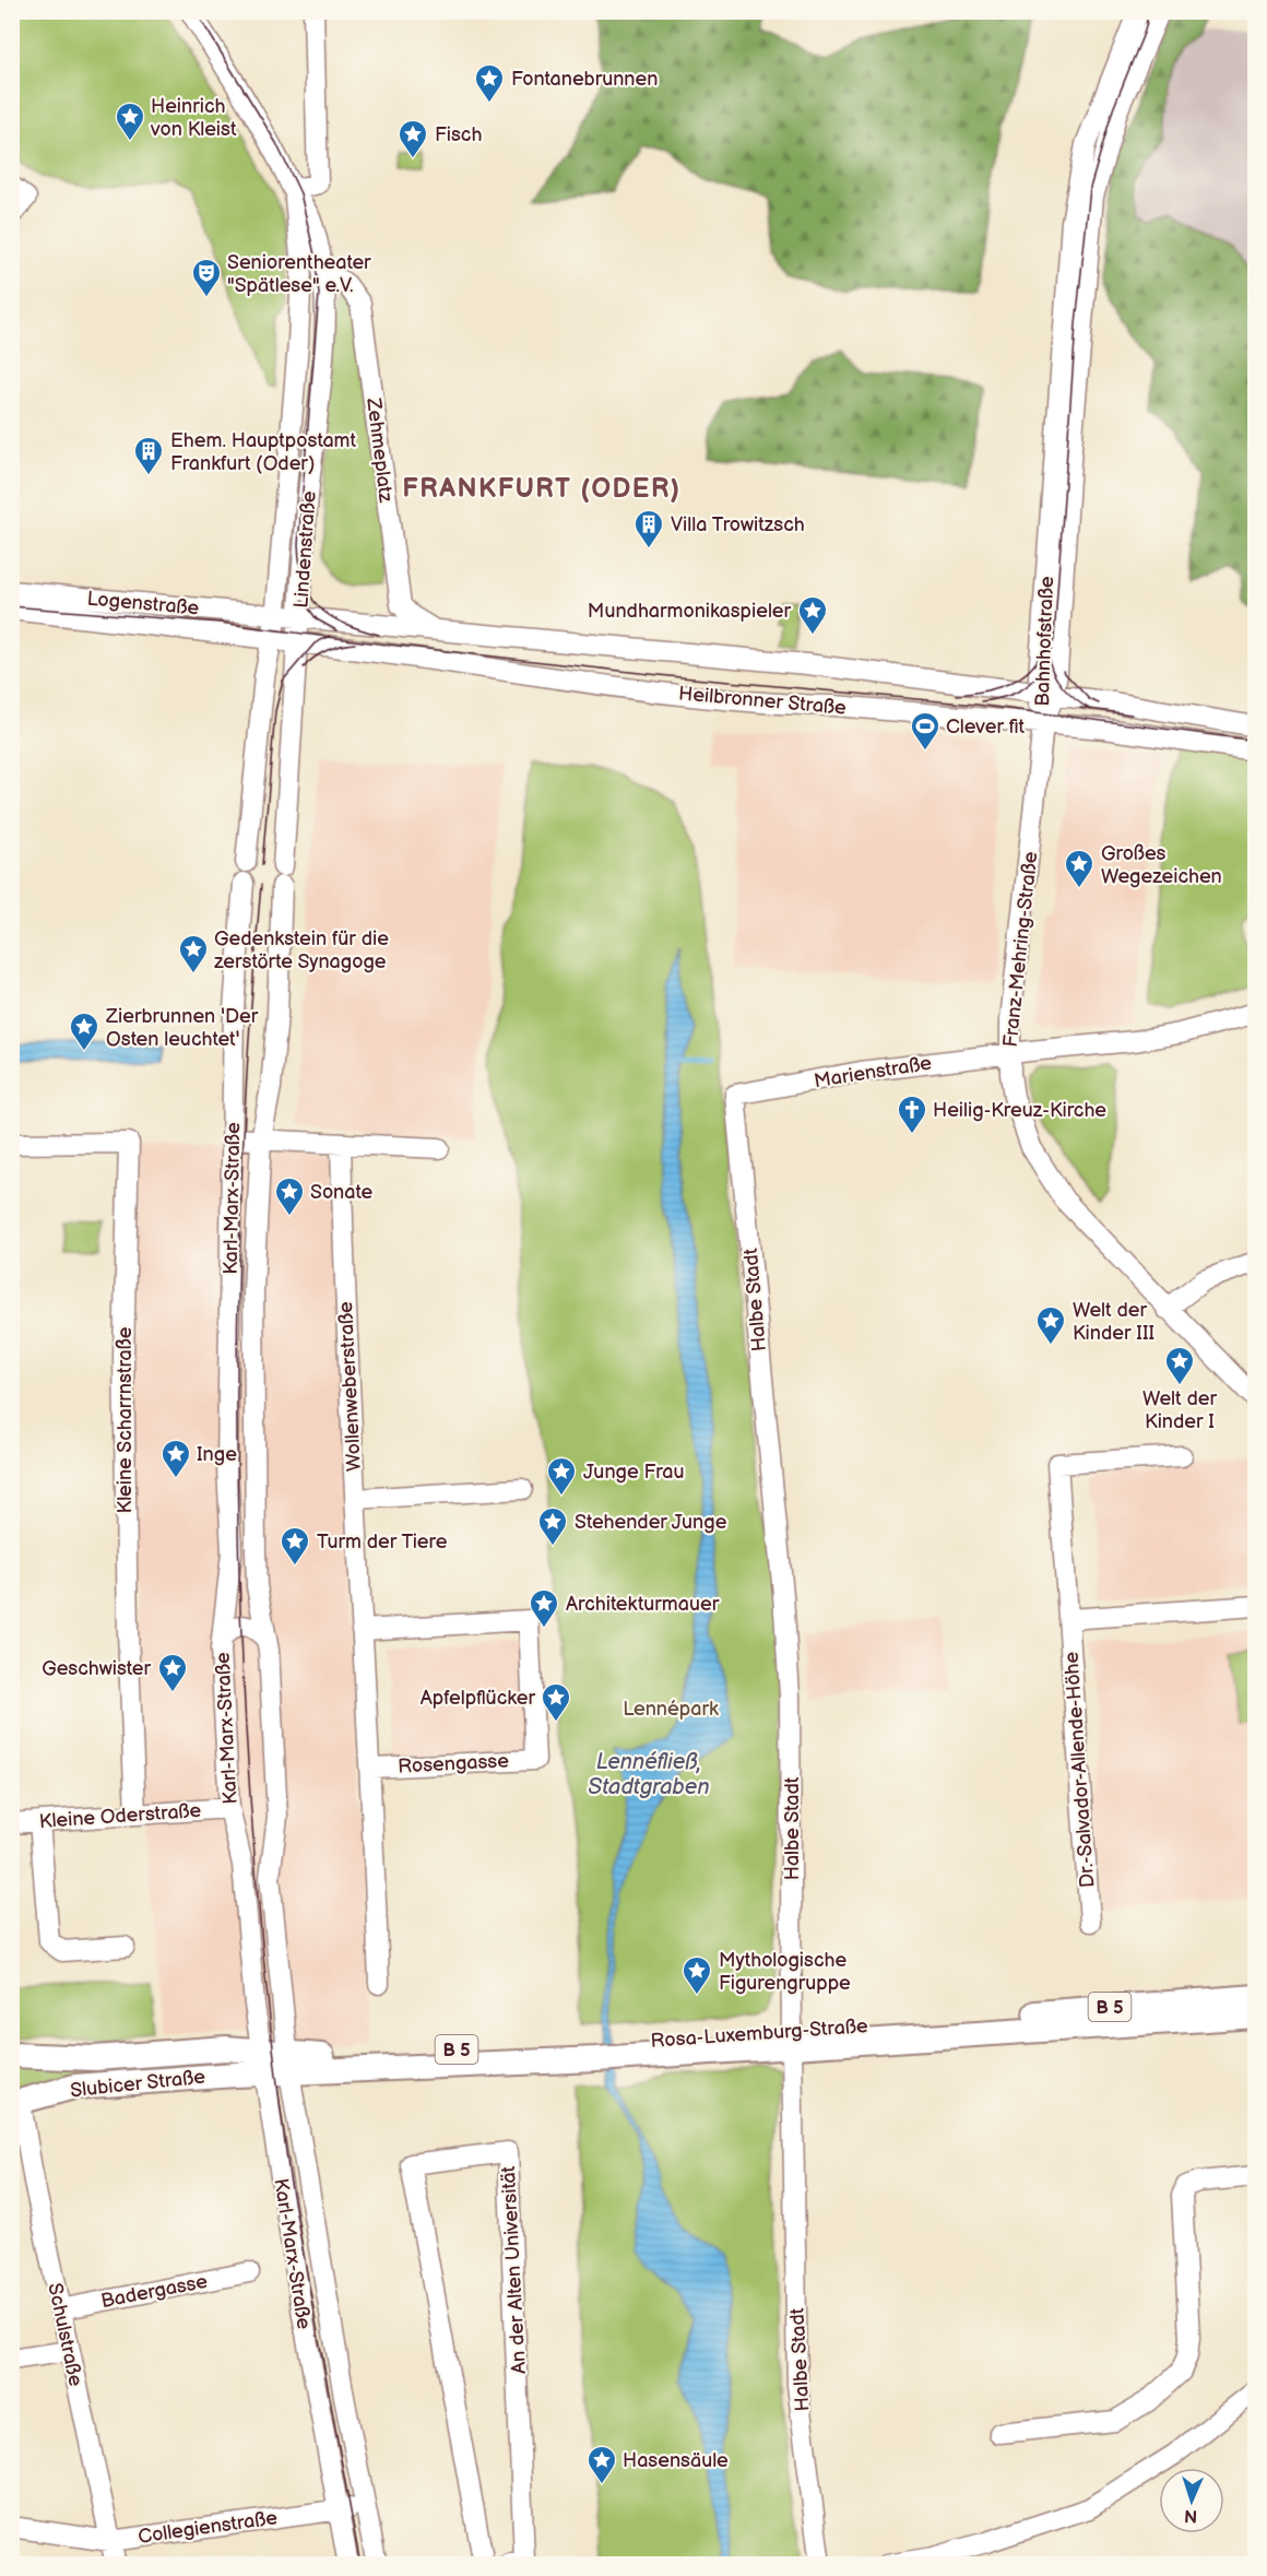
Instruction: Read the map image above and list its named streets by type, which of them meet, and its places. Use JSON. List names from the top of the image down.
{
  "streets": {
    "main road": ["B 5", "Rosa-Luxemburg-Straße", "Slubicer Straße"],
    "street": [
      "Zehmeplatz",
      "Lindenstraße",
      "Logenstraße",
      "Bahnhofstraße",
      "Heilbronner Straße",
      "Franz-Mehring-Straße",
      "Marienstraße",
      "Karl-Marx-Straße",
      "Halbe Stadt",
      "Wollenweberstraße",
      "Kleine Scharrnstraße",
      "Rosengasse",
      "Dr.-Salvador-Allende-Höhe",
      "Kleine Oderstraße",
      "An der Alten Universität",
      "Badergasse",
      "Schulstraße",
      "Collegienstraße"
    ]
  },
  "crossings": [
    ["Zehmeplatz", "Lindenstraße"],
    ["Zehmeplatz", "Heilbronner Straße"],
    ["Lindenstraße", "Logenstraße"],
    ["Lindenstraße", "Heilbronner Straße"],
    ["Lindenstraße", "Karl-Marx-Straße"],
    ["Logenstraße", "Heilbronner Straße"],
    ["Bahnhofstraße", "Heilbronner Straße"],
    ["Bahnhofstraße", "Franz-Mehring-Straße"],
    ["Heilbronner Straße", "Franz-Mehring-Straße"],
    ["Heilbronner Straße", "Karl-Marx-Straße"],
    ["Franz-Mehring-Straße", "Marienstraße"],
    ["Marienstraße", "Halbe Stadt"],
    ["Karl-Marx-Straße", "Kleine Oderstraße"],
    ["Karl-Marx-Straße", "Rosa-Luxemburg-Straße"],
    ["Karl-Marx-Straße", "Slubicer Straße"],
    ["Karl-Marx-Straße", "Collegienstraße"],
    ["Halbe Stadt", "Rosa-Luxemburg-Straße"],
    ["Wollenweberstraße", "Rosengasse"],
    ["Kleine Scharrnstraße", "Kleine Oderstraße"],
    ["Rosa-Luxemburg-Straße", "Slubicer Straße"],
    ["Slubicer Straße", "Schulstraße"],
    ["Badergasse", "Schulstraße"],
    ["Schulstraße", "Collegienstraße"]
  ],
  "districts": ["FRANKFURT (ODER)"],
  "water": ["Lennéfließ, Stadtgraben"],
  "parks": ["Lennépark"],
  "places": {
    "place": [
      "Fontanebrunnen",
      "Heinrich von Kleist",
      "Fisch",
      "Mundharmonikaspieler",
      "Großes Wegezeichen",
      "Gedenkstein für die zerstörte Synagoge",
      "Zierbrunnen 'Der Osten leuchtet'",
      "Sonate",
      "Welt der Kinder III",
      "Welt der Kinder I",
      "Inge",
      "Junge Frau",
      "Stehender Junge",
      "Turm der Tiere",
      "Architekturmauer",
      "Geschwister",
      "Apfelpflücker",
      "Mythologische Figurengruppe",
      "Hasensäule"
    ],
    "theatre": ["Seniorentheater \"Spätlese\" e.V."],
    "building": ["Ehem. Hauptpostamt Frankfurt (Oder)", "Villa Trowitzsch"],
    "sports": ["Clever fit"],
    "church": ["Heilig-Kreuz-Kirche"]
  },
  "north": "bottom"
}
